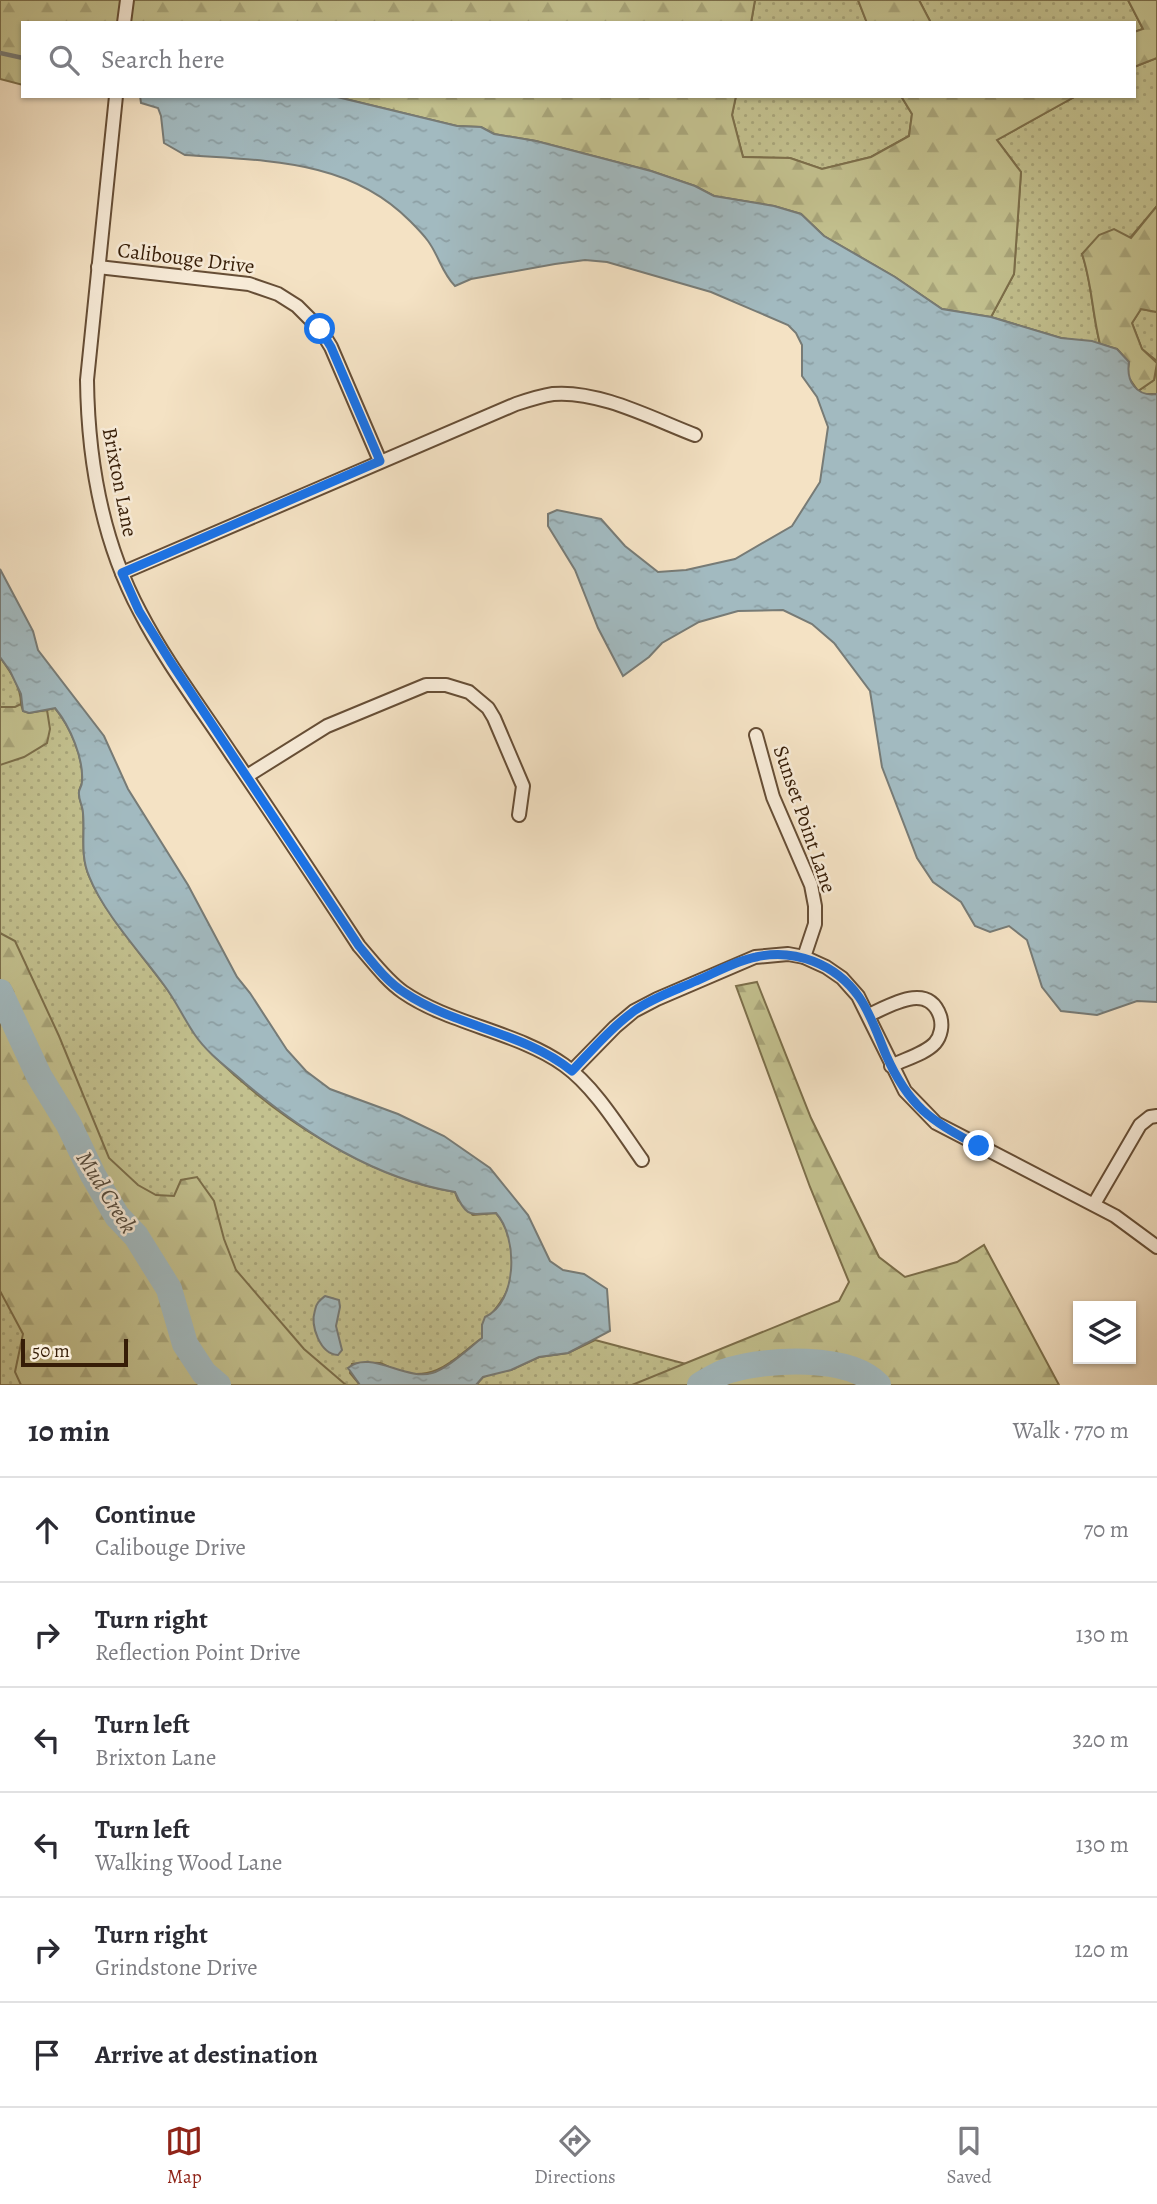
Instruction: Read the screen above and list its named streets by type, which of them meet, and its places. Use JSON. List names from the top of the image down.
{
  "streets": {
    "street": ["Calibouge Drive", "Brixton Lane", "Sunset Point Lane"]
  },
  "crossings": [
    ["Calibouge Drive", "Brixton Lane"]
  ],
  "water": ["Mud Creek"],
  "scale_bar": "50 m",
  "page": {
    "search": "Search here",
    "scale": "50 m",
    "heading": ["10 min", "Walk · 770 m"],
    "list": [
      ["Continue", "Calibouge Drive", "70 m"],
      ["Turn right", "Reflection Point Drive", "130 m"],
      ["Turn left", "Brixton Lane", "320 m"],
      ["Turn left", "Walking Wood Lane", "130 m"],
      ["Turn right", "Grindstone Drive", "120 m"],
      "Arrive at destination"
    ],
    "nav": ["Map", "Directions", "Saved"]
  }
}
